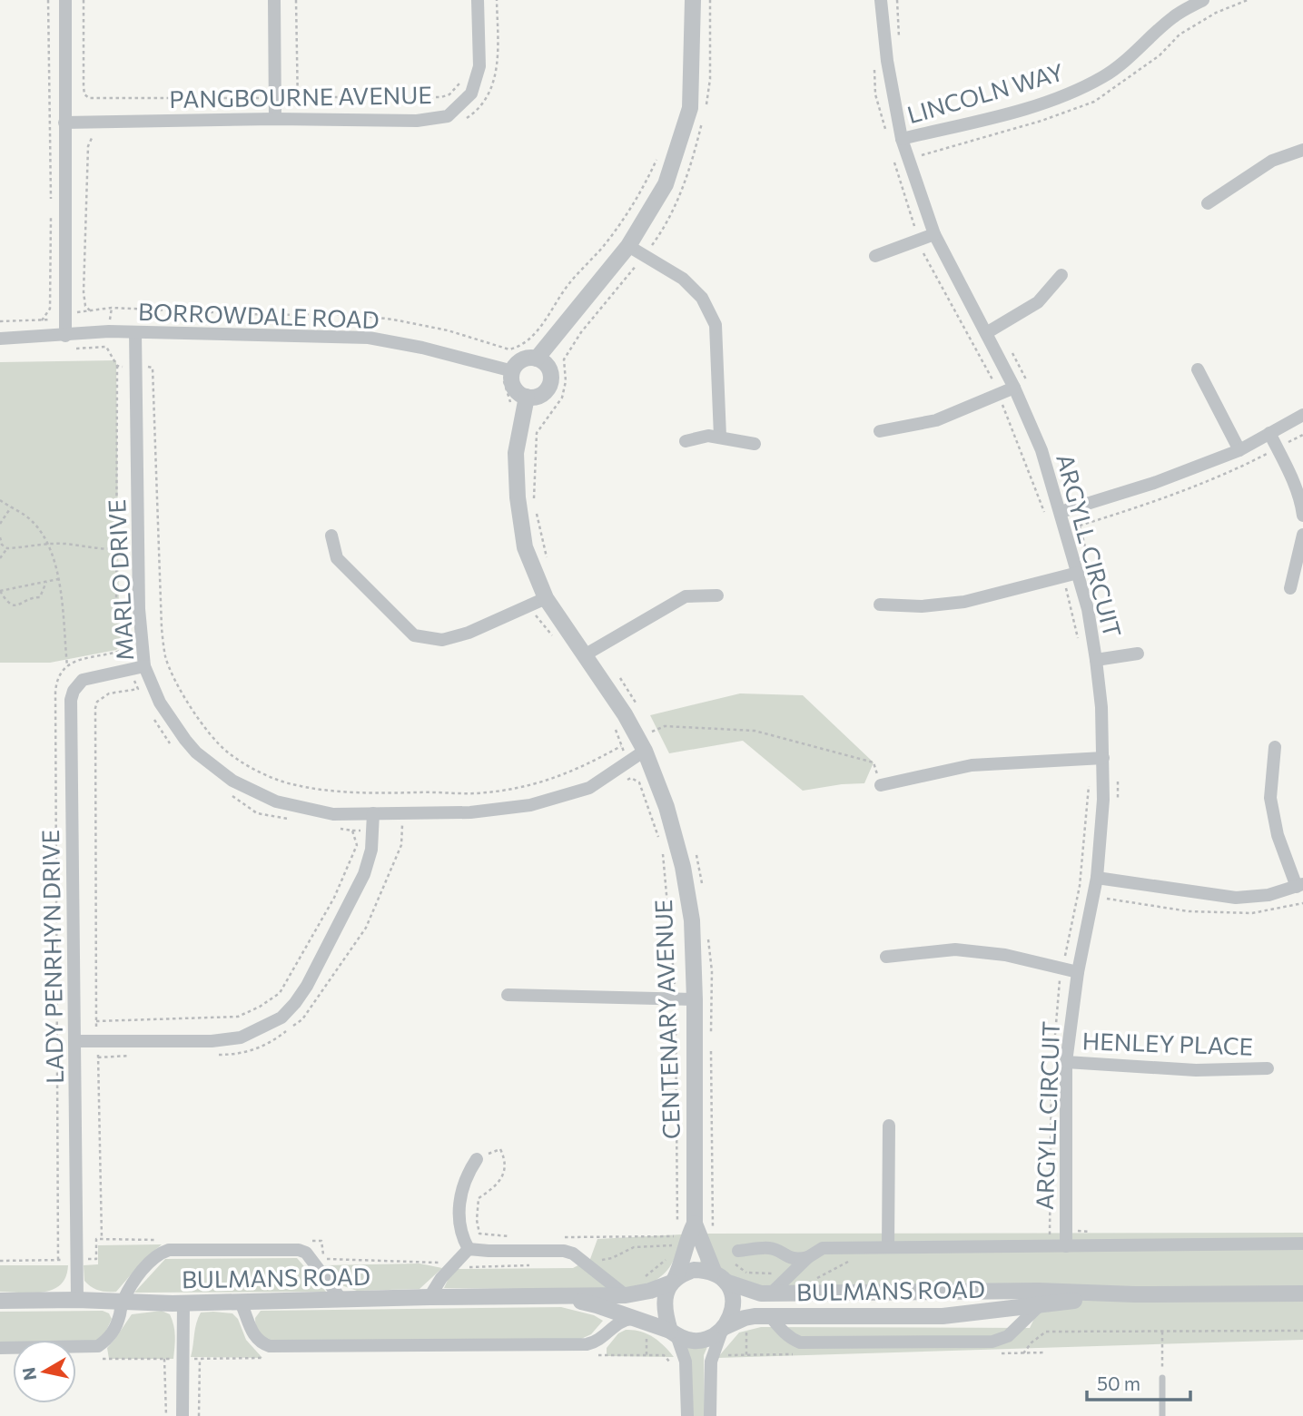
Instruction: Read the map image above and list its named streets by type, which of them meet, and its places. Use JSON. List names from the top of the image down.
{
  "streets": {
    "street": [
      "LINCOLN WAY",
      "PANGBOURNE AVENUE",
      "BORROWDALE ROAD",
      "ARGYLL CIRCUIT",
      "MARLO DRIVE",
      "LADY PENRHYN DRIVE",
      "CENTENARY AVENUE",
      "HENLEY PLACE",
      "BULMANS ROAD"
    ]
  },
  "crossings": [
    ["LINCOLN WAY", "ARGYLL CIRCUIT"],
    ["BORROWDALE ROAD", "MARLO DRIVE"],
    ["BORROWDALE ROAD", "CENTENARY AVENUE"],
    ["ARGYLL CIRCUIT", "HENLEY PLACE"],
    ["MARLO DRIVE", "LADY PENRHYN DRIVE"],
    ["MARLO DRIVE", "CENTENARY AVENUE"],
    ["LADY PENRHYN DRIVE", "BULMANS ROAD"],
    ["CENTENARY AVENUE", "BULMANS ROAD"]
  ],
  "scale_bar": "50 m",
  "north": "left"
}
